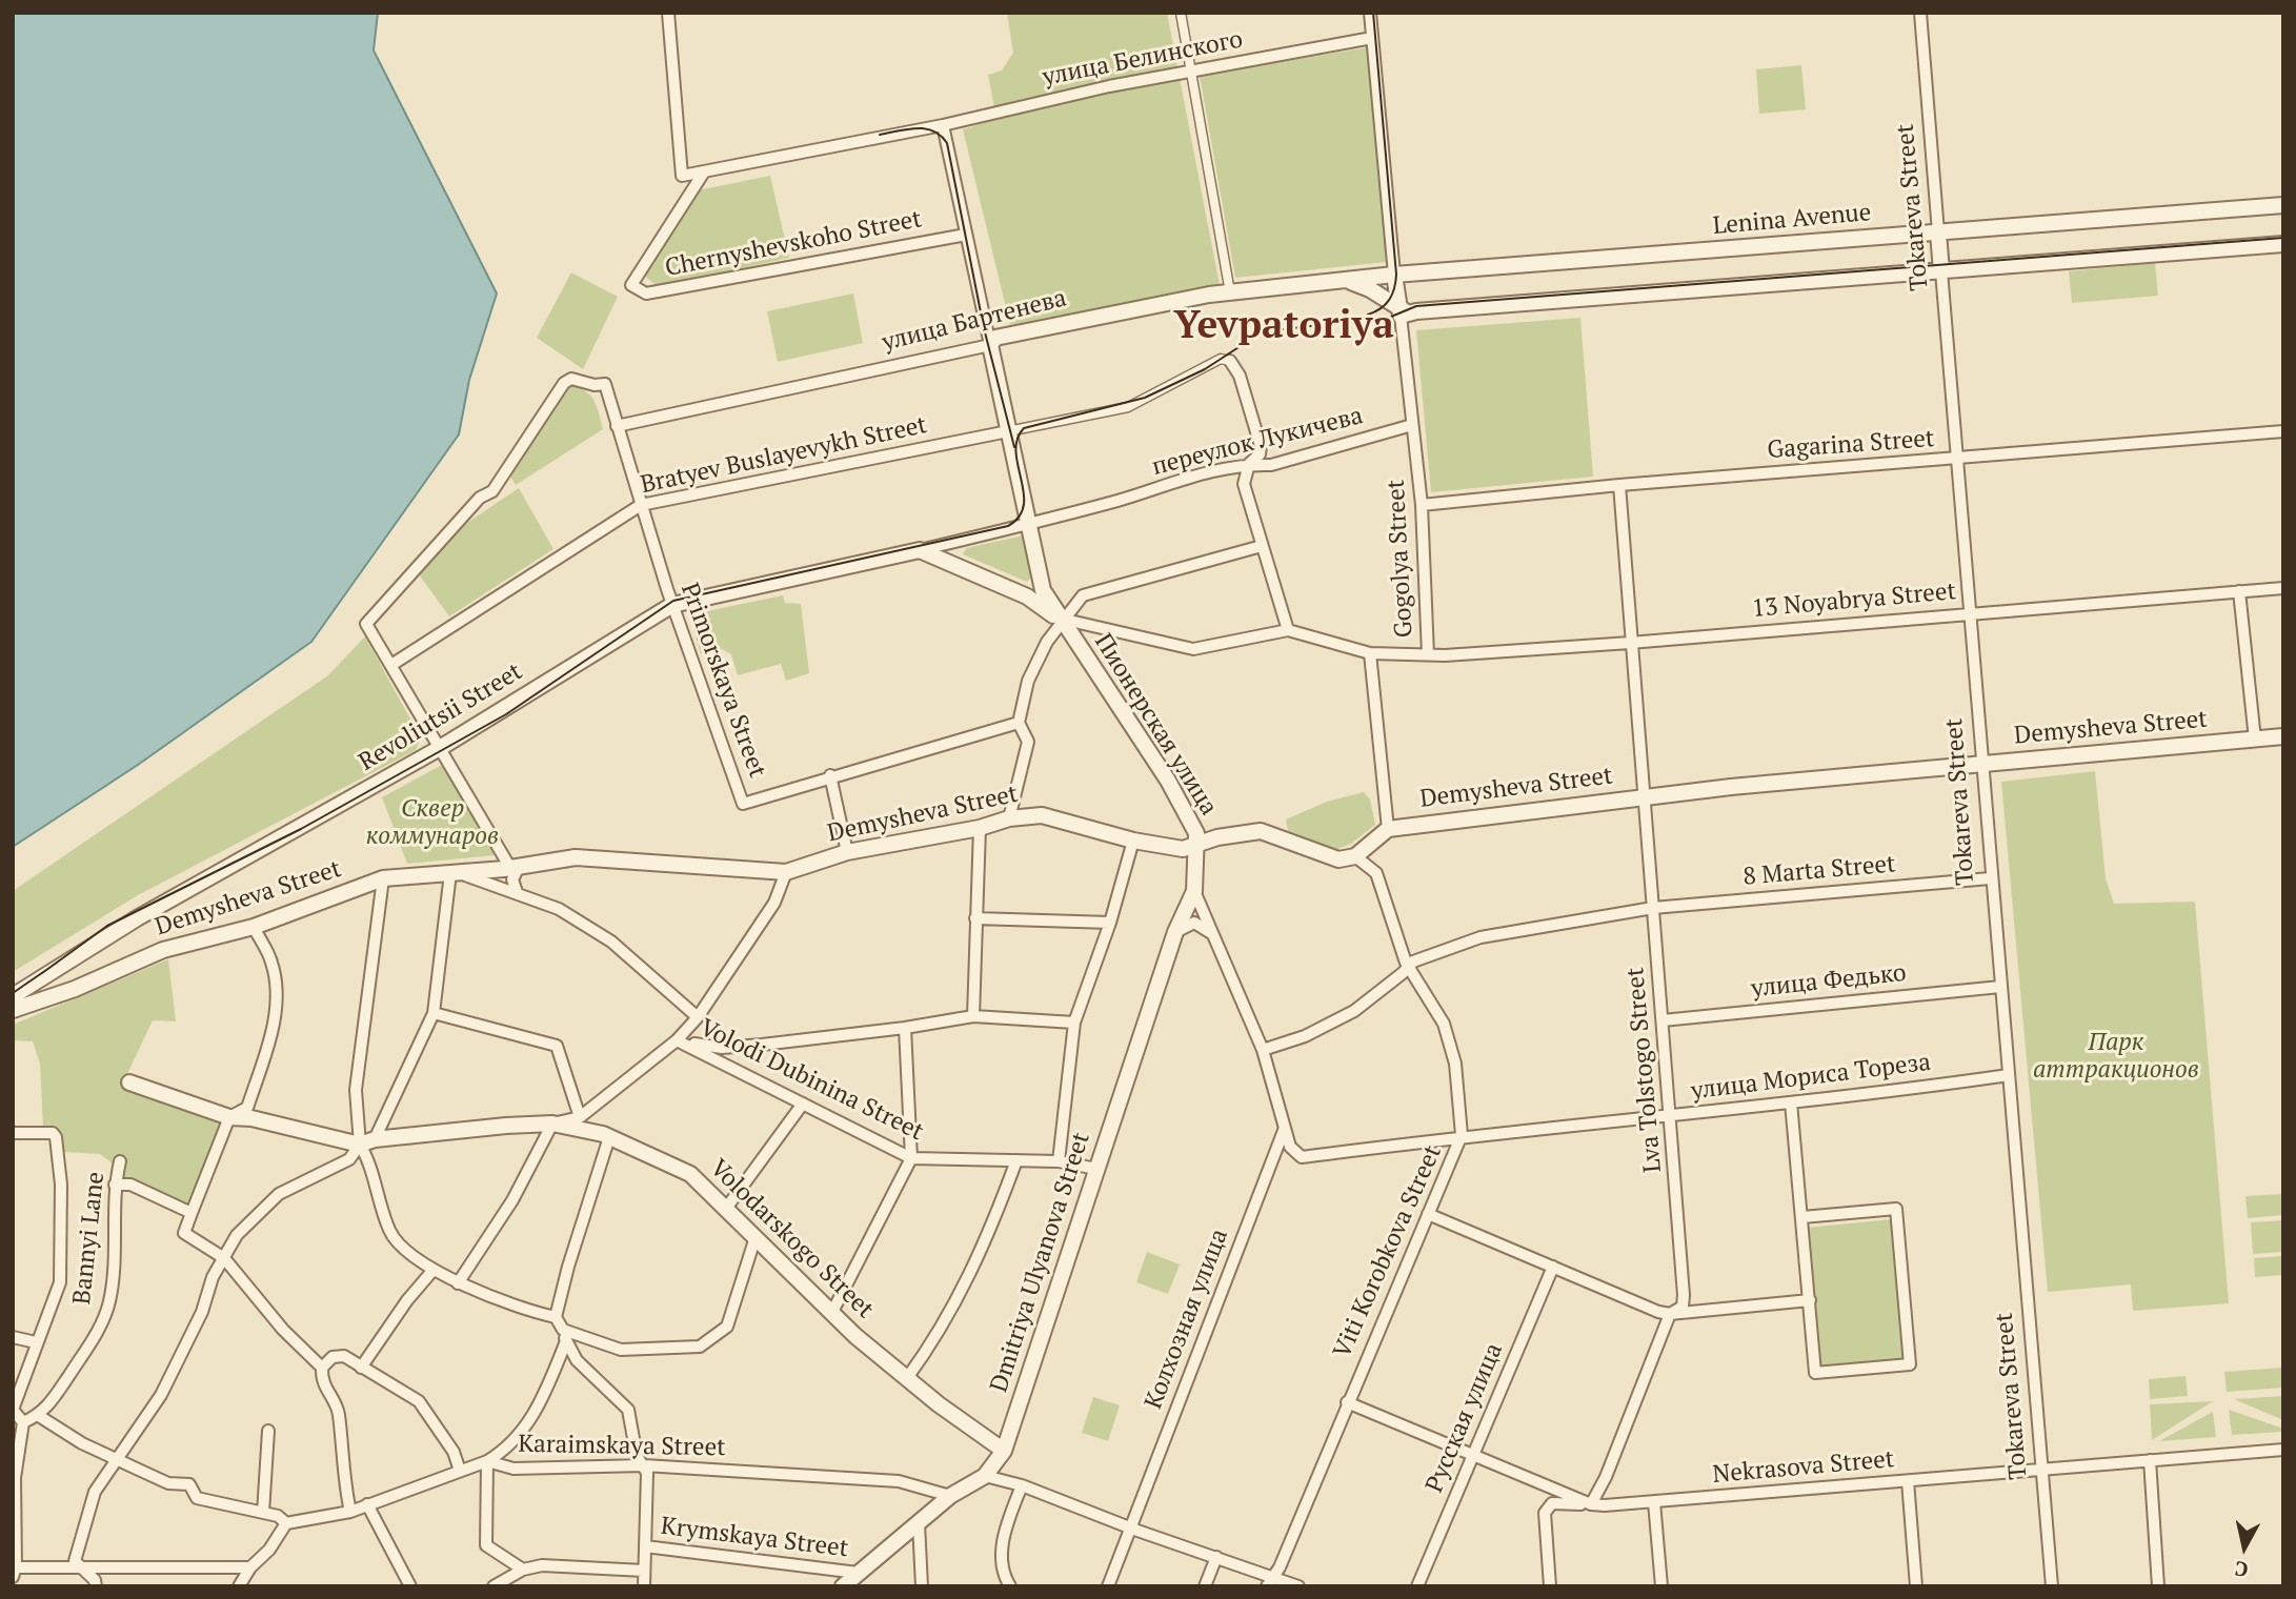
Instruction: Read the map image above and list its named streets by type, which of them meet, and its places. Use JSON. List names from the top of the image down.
{
  "streets": {
    "street": [
      "улица Белинского",
      "Tokareva Street",
      "Lenina Avenue",
      "Chernyshevskoho Street",
      "улица Бартенева",
      "переулок Лукичева",
      "Gagarina Street",
      "Bratyev Buslayevykh Street",
      "Gogolya Street",
      "13 Noyabrya Street",
      "Primorskaya Street",
      "Revoliutsii Street",
      "Пионерская улица",
      "Demysheva Street",
      "8 Marta Street",
      "улица Федько",
      "Lva Tolstogo Street",
      "улица Мориса Тореза",
      "Volodi Dubinina Street",
      "Bannyi Lane",
      "Volodarskogo Street",
      "Viti Korobkova Street",
      "Dmitriya Ulyanova Street",
      "Колхозная улица",
      "Русская улица",
      "Karaimskaya Street",
      "Nekrasova Street",
      "Krymskaya Street"
    ]
  },
  "crossings": [
    ["Tokareva Street", "Lenina Avenue"],
    ["Tokareva Street", "Gagarina Street"],
    ["Tokareva Street", "13 Noyabrya Street"],
    ["Tokareva Street", "Demysheva Street"],
    ["Tokareva Street", "8 Marta Street"],
    ["Tokareva Street", "улица Федько"],
    ["Tokareva Street", "улица Мориса Тореза"],
    ["Tokareva Street", "Nekrasova Street"],
    ["Lenina Avenue", "улица Бартенева"],
    ["улица Бартенева", "Primorskaya Street"],
    ["улица Бартенева", "Пионерская улица"],
    ["переулок Лукичева", "Gogolya Street"],
    ["переулок Лукичева", "Revoliutsii Street"],
    ["переулок Лукичева", "Пионерская улица"],
    ["Gagarina Street", "Gogolya Street"],
    ["Gagarina Street", "Lva Tolstogo Street"],
    ["Bratyev Buslayevykh Street", "Primorskaya Street"],
    ["Bratyev Buslayevykh Street", "Пионерская улица"],
    ["Gogolya Street", "13 Noyabrya Street"],
    ["Gogolya Street", "Demysheva Street"],
    ["13 Noyabrya Street", "Lva Tolstogo Street"],
    ["Primorskaya Street", "Revoliutsii Street"],
    ["Пионерская улица", "Demysheva Street"],
    ["Пионерская улица", "8 Marta Street"],
    ["Пионерская улица", "улица Мориса Тореза"],
    ["Пионерская улица", "Dmitriya Ulyanova Street"],
    ["Пионерская улица", "Колхозная улица"],
    ["Demysheva Street", "Lva Tolstogo Street"],
    ["Demysheva Street", "Viti Korobkova Street"],
    ["8 Marta Street", "Lva Tolstogo Street"],
    ["8 Marta Street", "Viti Korobkova Street"],
    ["улица Федько", "Lva Tolstogo Street"],
    ["Lva Tolstogo Street", "улица Мориса Тореза"],
    ["Lva Tolstogo Street", "Nekrasova Street"],
    ["улица Мориса Тореза", "Viti Korobkova Street"],
    ["улица Мориса Тореза", "Колхозная улица"],
    ["Volodi Dubinina Street", "Dmitriya Ulyanova Street"],
    ["Volodarskogo Street", "Dmitriya Ulyanova Street"],
    ["Viti Korobkova Street", "Nekrasova Street"],
    ["Dmitriya Ulyanova Street", "Karaimskaya Street"],
    ["Dmitriya Ulyanova Street", "Krymskaya Street"],
    ["Русская улица", "Nekrasova Street"]
  ],
  "districts": ["Yevpatoriya"],
  "parks": ["Сквер коммунаров", "Парк аттракционов"],
  "north": "bottom"
}
